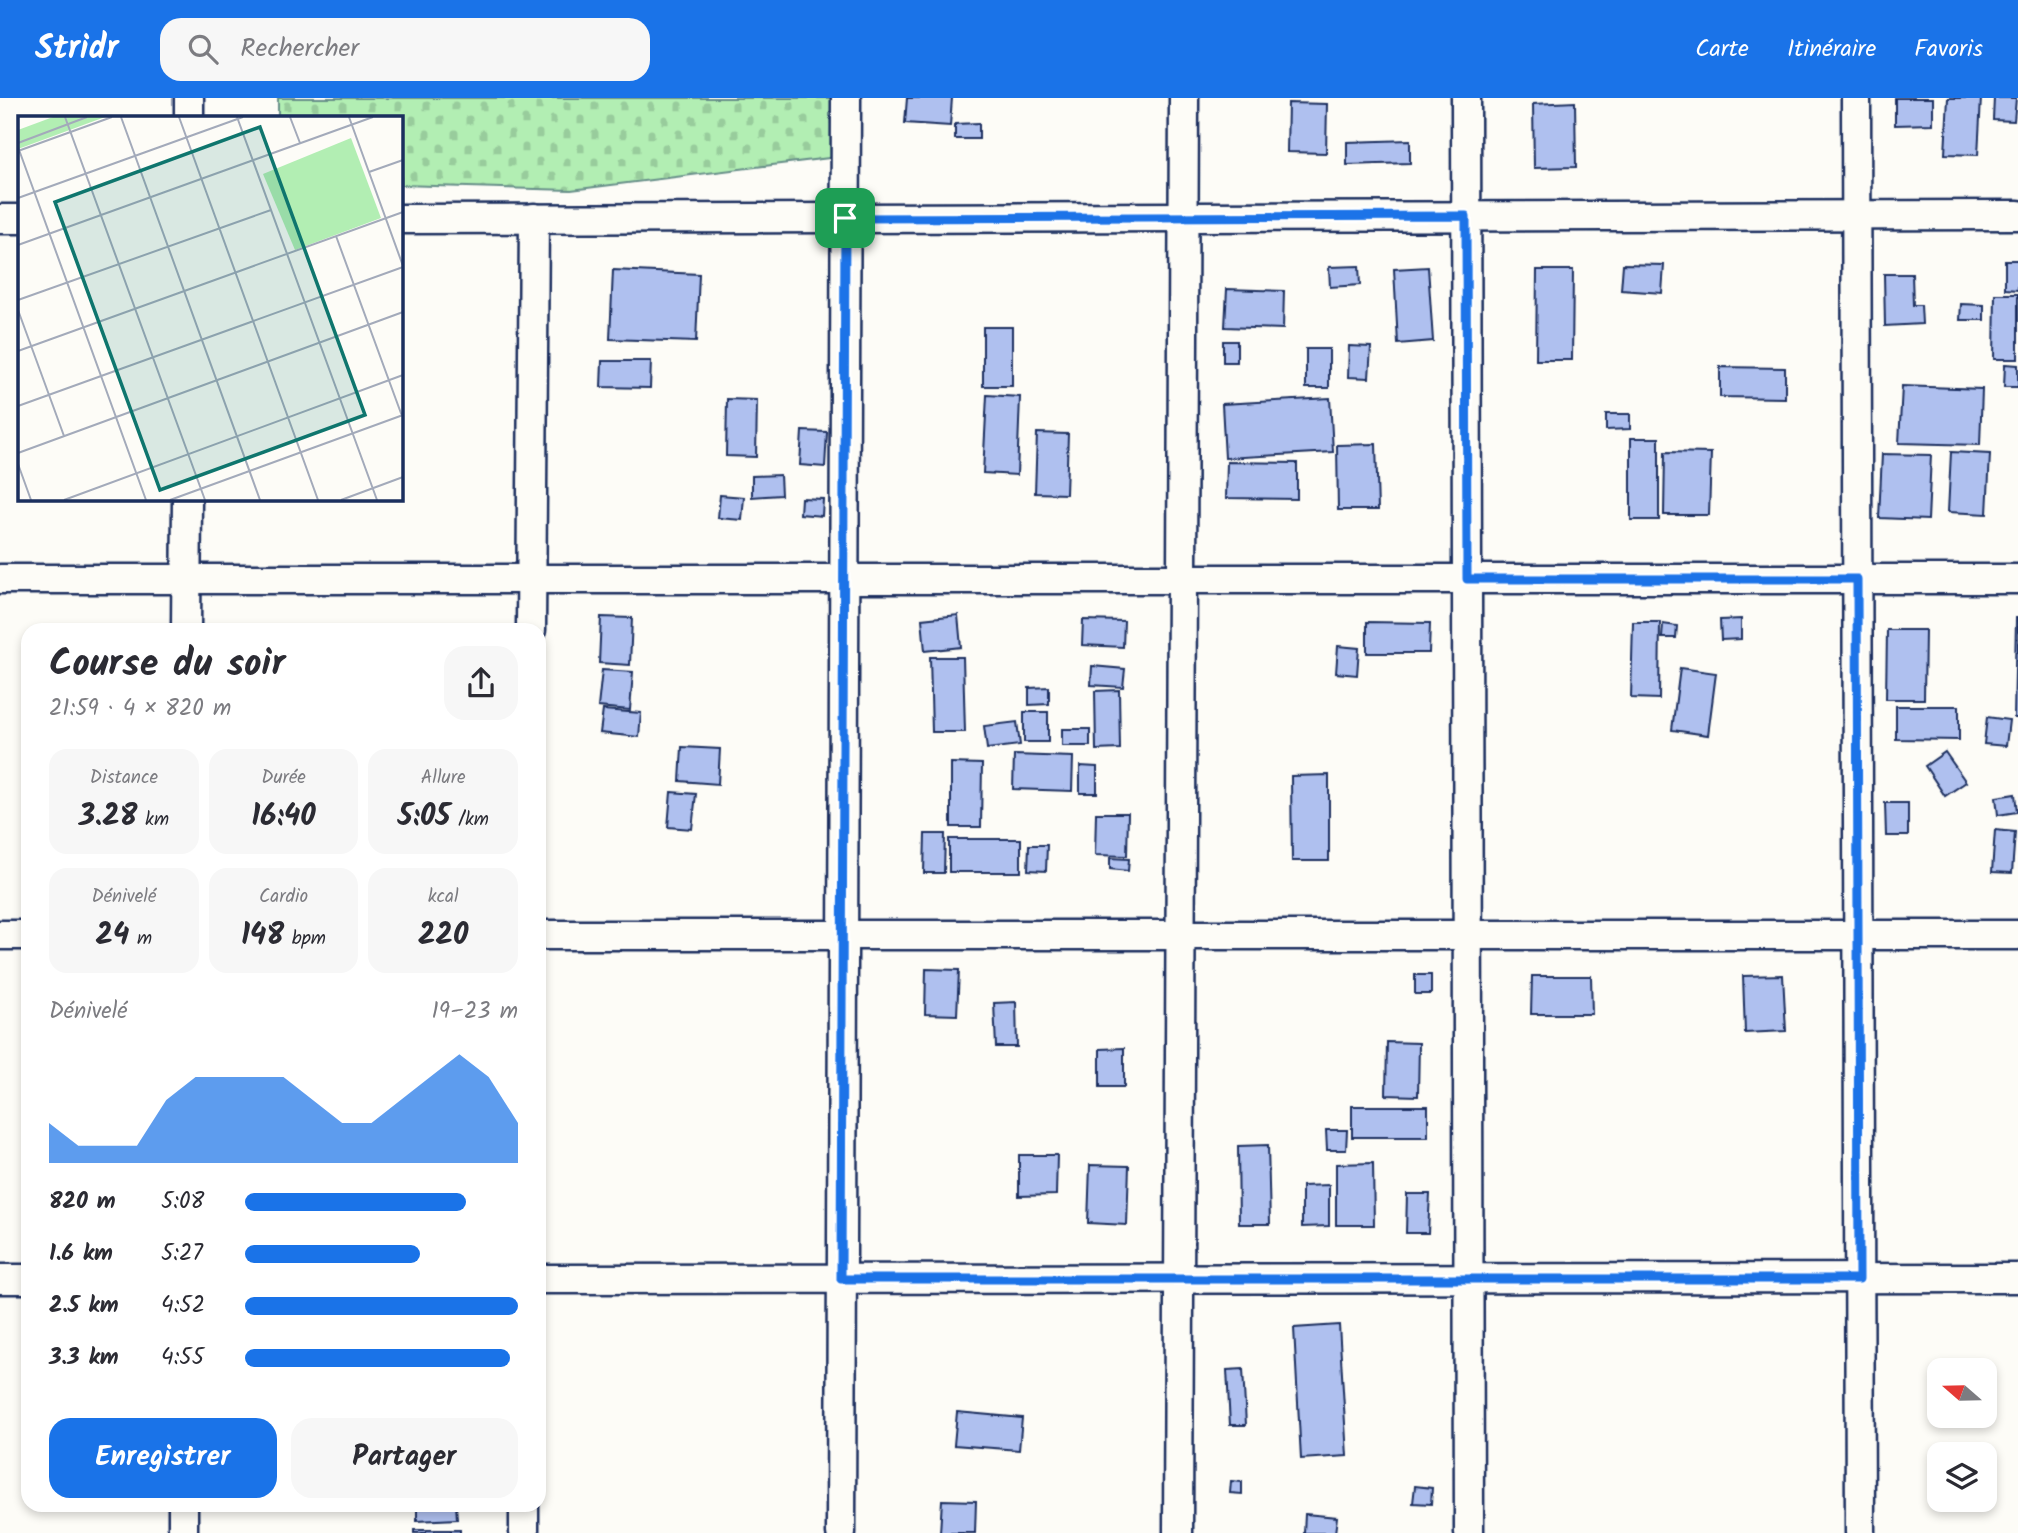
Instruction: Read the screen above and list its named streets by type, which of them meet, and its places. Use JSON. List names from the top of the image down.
{
  "north": "left",
  "page": {
    "header": "Stridr",
    "search": "Rechercher",
    "nav": ["Carte", "Itinéraire", "Favoris"],
    "heading": ["Course du soir", "21:59 · 4 × 820 m"],
    "stats": [
      ["Distance", "3.28 km"],
      ["Durée", "16:40"],
      ["Allure", "5:05 /km"],
      ["Dénivelé", "24 m"],
      ["Cardio", "148 bpm"],
      ["kcal", "220"]
    ],
    "chart": ["Dénivelé", "19–23 m"],
    "list": [
      {
        "name": "820 m",
        "note": "5:08"
      },
      {
        "name": "1.6 km",
        "note": "5:27"
      },
      {
        "name": "2.5 km",
        "note": "4:52"
      },
      {
        "name": "3.3 km",
        "note": "4:55"
      }
    ],
    "buttons": ["Enregistrer", "Partager"]
  }
}
